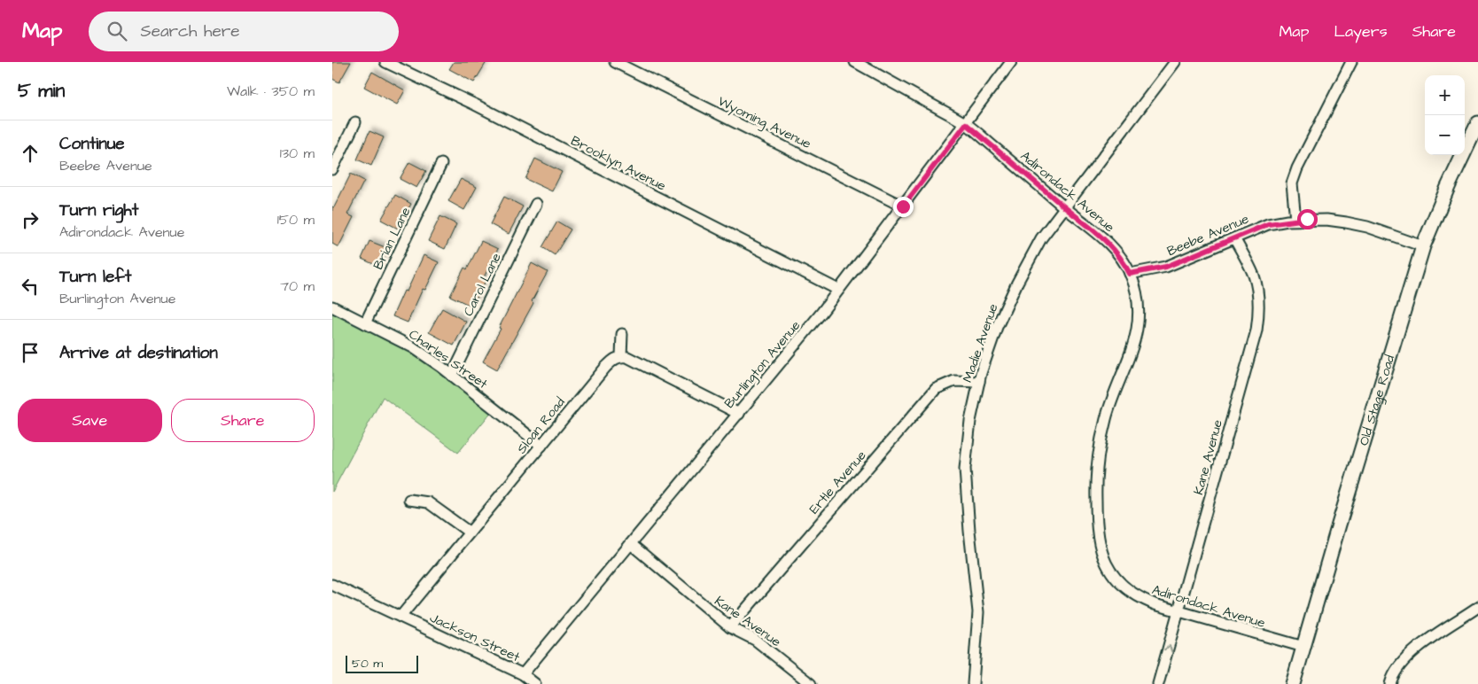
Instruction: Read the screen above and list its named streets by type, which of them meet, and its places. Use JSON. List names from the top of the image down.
{
  "streets": {
    "main road": ["Old Stage Road"],
    "street": [
      "Wyoming Avenue",
      "Brooklyn Avenue",
      "Adirondack Avenue",
      "Beebe Avenue",
      "Brian Lane",
      "Carol Lane",
      "Madie Avenue",
      "Charles Street",
      "Burlington Avenue",
      "Sloan Road",
      "Kane Avenue",
      "Ertle Avenue",
      "Jackson Street"
    ]
  },
  "crossings": [
    ["Wyoming Avenue", "Burlington Avenue"],
    ["Brooklyn Avenue", "Burlington Avenue"],
    ["Adirondack Avenue", "Beebe Avenue"],
    ["Adirondack Avenue", "Madie Avenue"],
    ["Adirondack Avenue", "Burlington Avenue"],
    ["Adirondack Avenue", "Old Stage Road"],
    ["Adirondack Avenue", "Kane Avenue"],
    ["Beebe Avenue", "Old Stage Road"],
    ["Beebe Avenue", "Kane Avenue"],
    ["Brian Lane", "Charles Street"],
    ["Carol Lane", "Charles Street"],
    ["Madie Avenue", "Ertle Avenue"],
    ["Charles Street", "Sloan Road"],
    ["Burlington Avenue", "Kane Avenue"],
    ["Burlington Avenue", "Jackson Street"],
    ["Sloan Road", "Jackson Street"],
    ["Kane Avenue", "Ertle Avenue"]
  ],
  "scale_bar": "50 m",
  "page": {
    "header": "Map",
    "search": "Search here",
    "nav": ["Map", "Layers", "Share"],
    "heading": ["5 min", "Walk · 350 m"],
    "map_buttons": ["+", "−"],
    "list": [
      ["Continue", "Beebe Avenue", "130 m"],
      ["Turn right", "Adirondack Avenue", "150 m"],
      ["Turn left", "Burlington Avenue", "70 m"],
      "Arrive at destination"
    ],
    "buttons": ["Save", "Share"],
    "scale": "50 m"
  }
}
